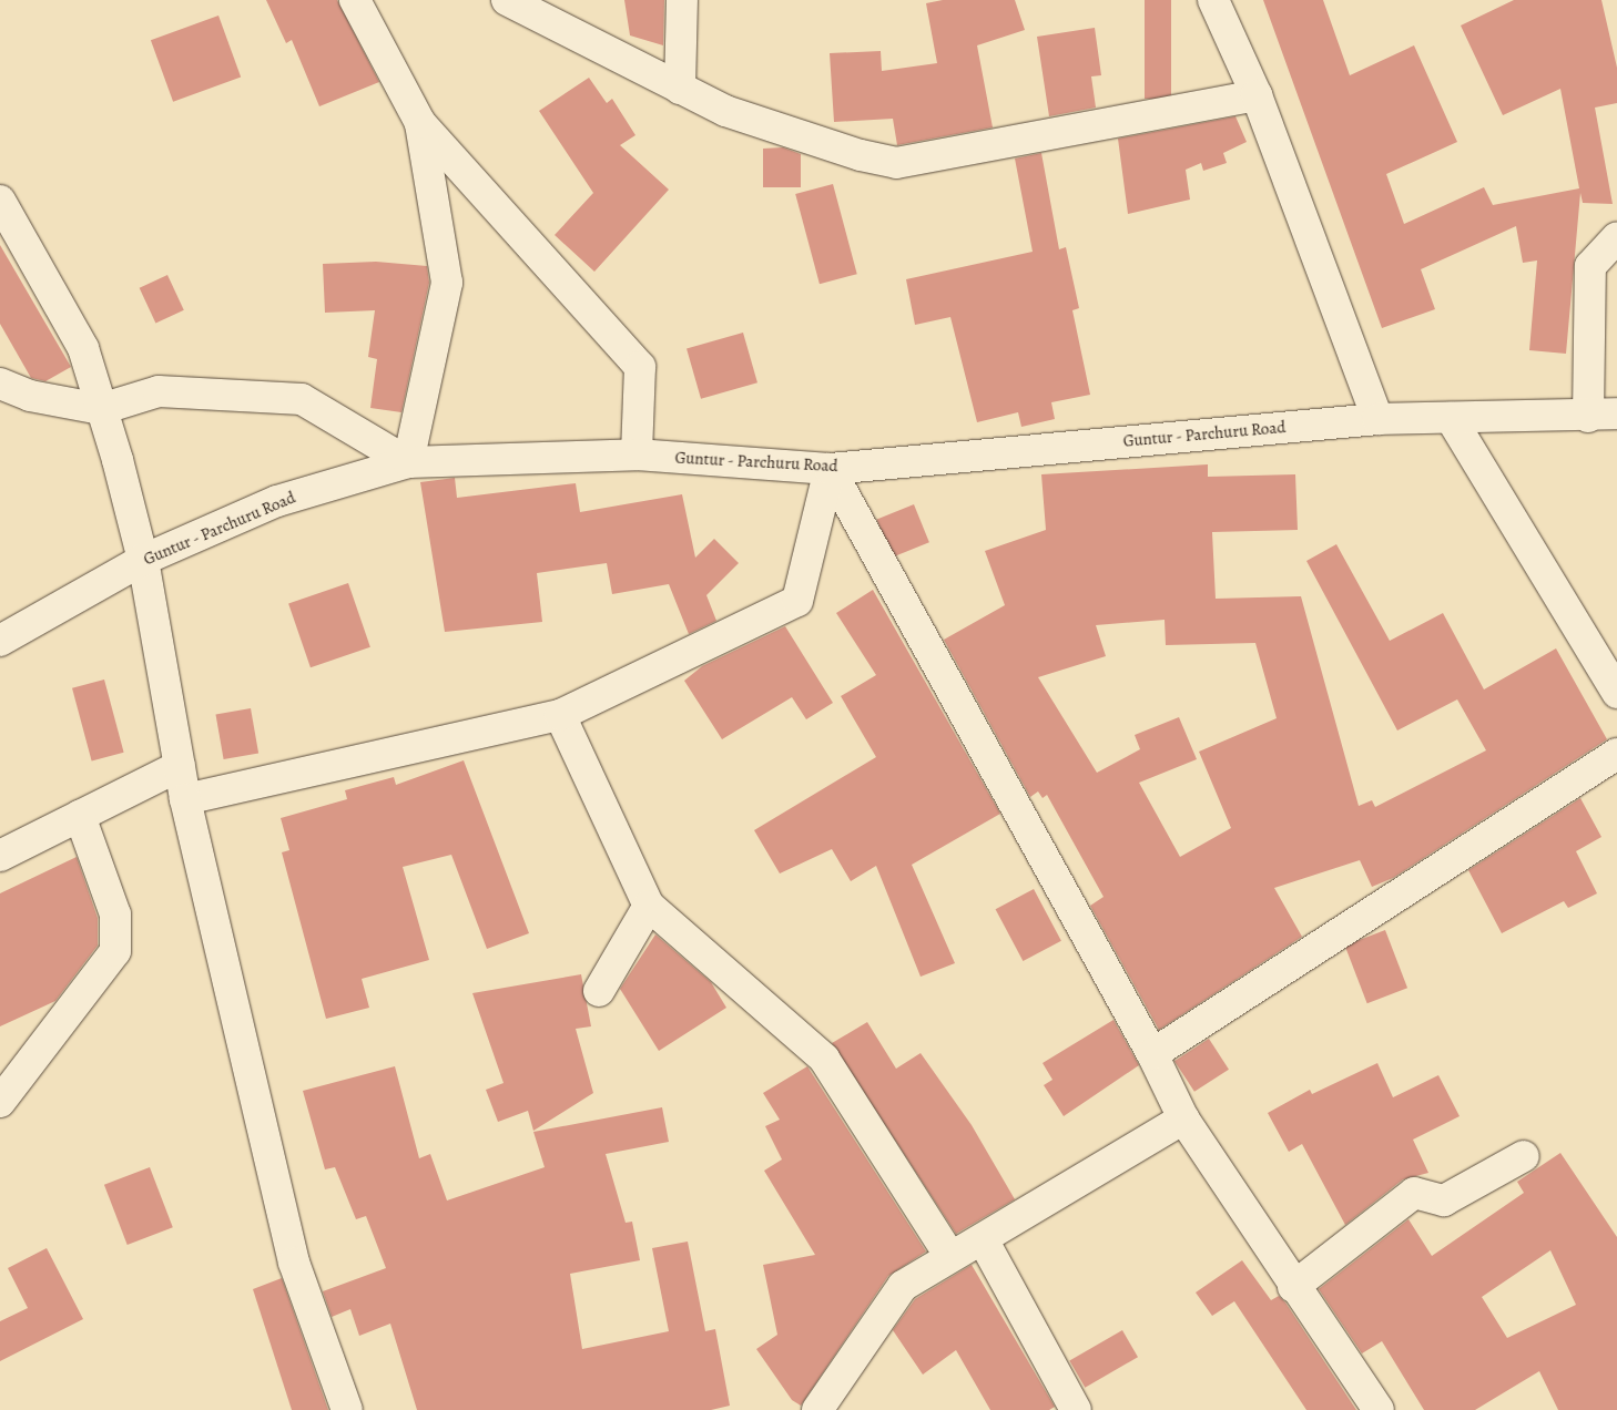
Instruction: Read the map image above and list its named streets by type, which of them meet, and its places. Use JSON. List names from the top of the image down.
{
  "streets": {
    "street": ["Guntur - Parchuru Road"]
  }
}
